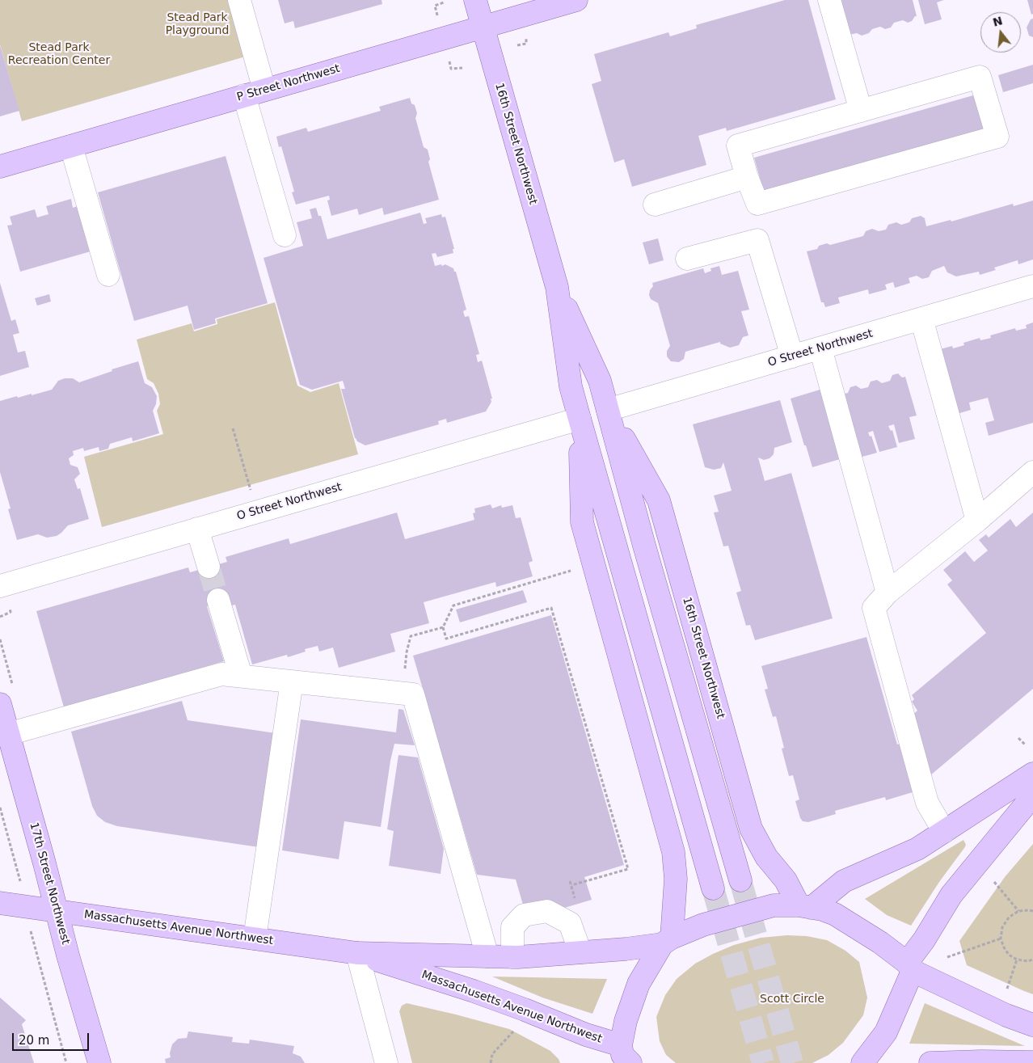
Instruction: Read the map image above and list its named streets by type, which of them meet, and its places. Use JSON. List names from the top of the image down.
{
  "streets": {
    "main road": [
      "P Street Northwest",
      "16th Street Northwest",
      "17th Street Northwest",
      "Massachusetts Avenue Northwest"
    ],
    "street": ["O Street Northwest"]
  },
  "crossings": [
    ["P Street Northwest", "16th Street Northwest"],
    ["16th Street Northwest", "O Street Northwest"],
    ["16th Street Northwest", "Massachusetts Avenue Northwest"],
    ["17th Street Northwest", "Massachusetts Avenue Northwest"]
  ],
  "parks": ["Stead Park Playground", "Stead Park Recreation Center", "Scott Circle"],
  "scale_bar": "20 m",
  "north": "top"
}
